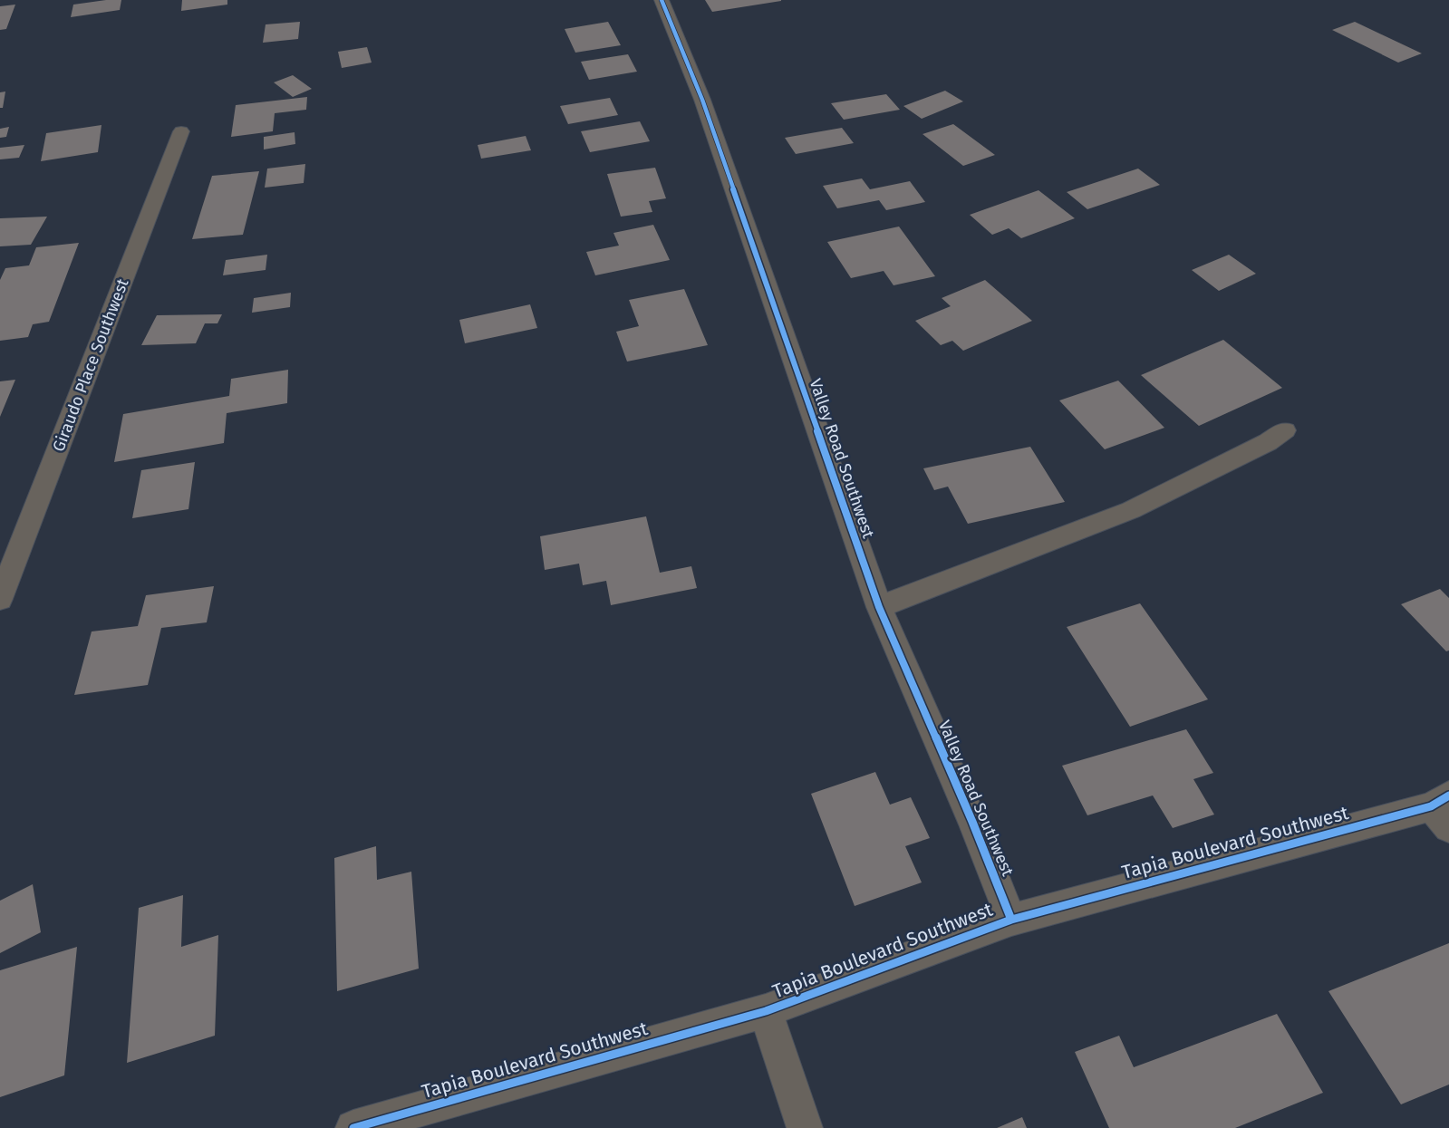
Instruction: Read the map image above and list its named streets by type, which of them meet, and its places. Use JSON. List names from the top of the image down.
{
  "streets": {
    "street": ["Giraudo Place Southwest", "Valley Road Southwest", "Tapia Boulevard Southwest"]
  },
  "crossings": [
    ["Valley Road Southwest", "Tapia Boulevard Southwest"]
  ]
}
